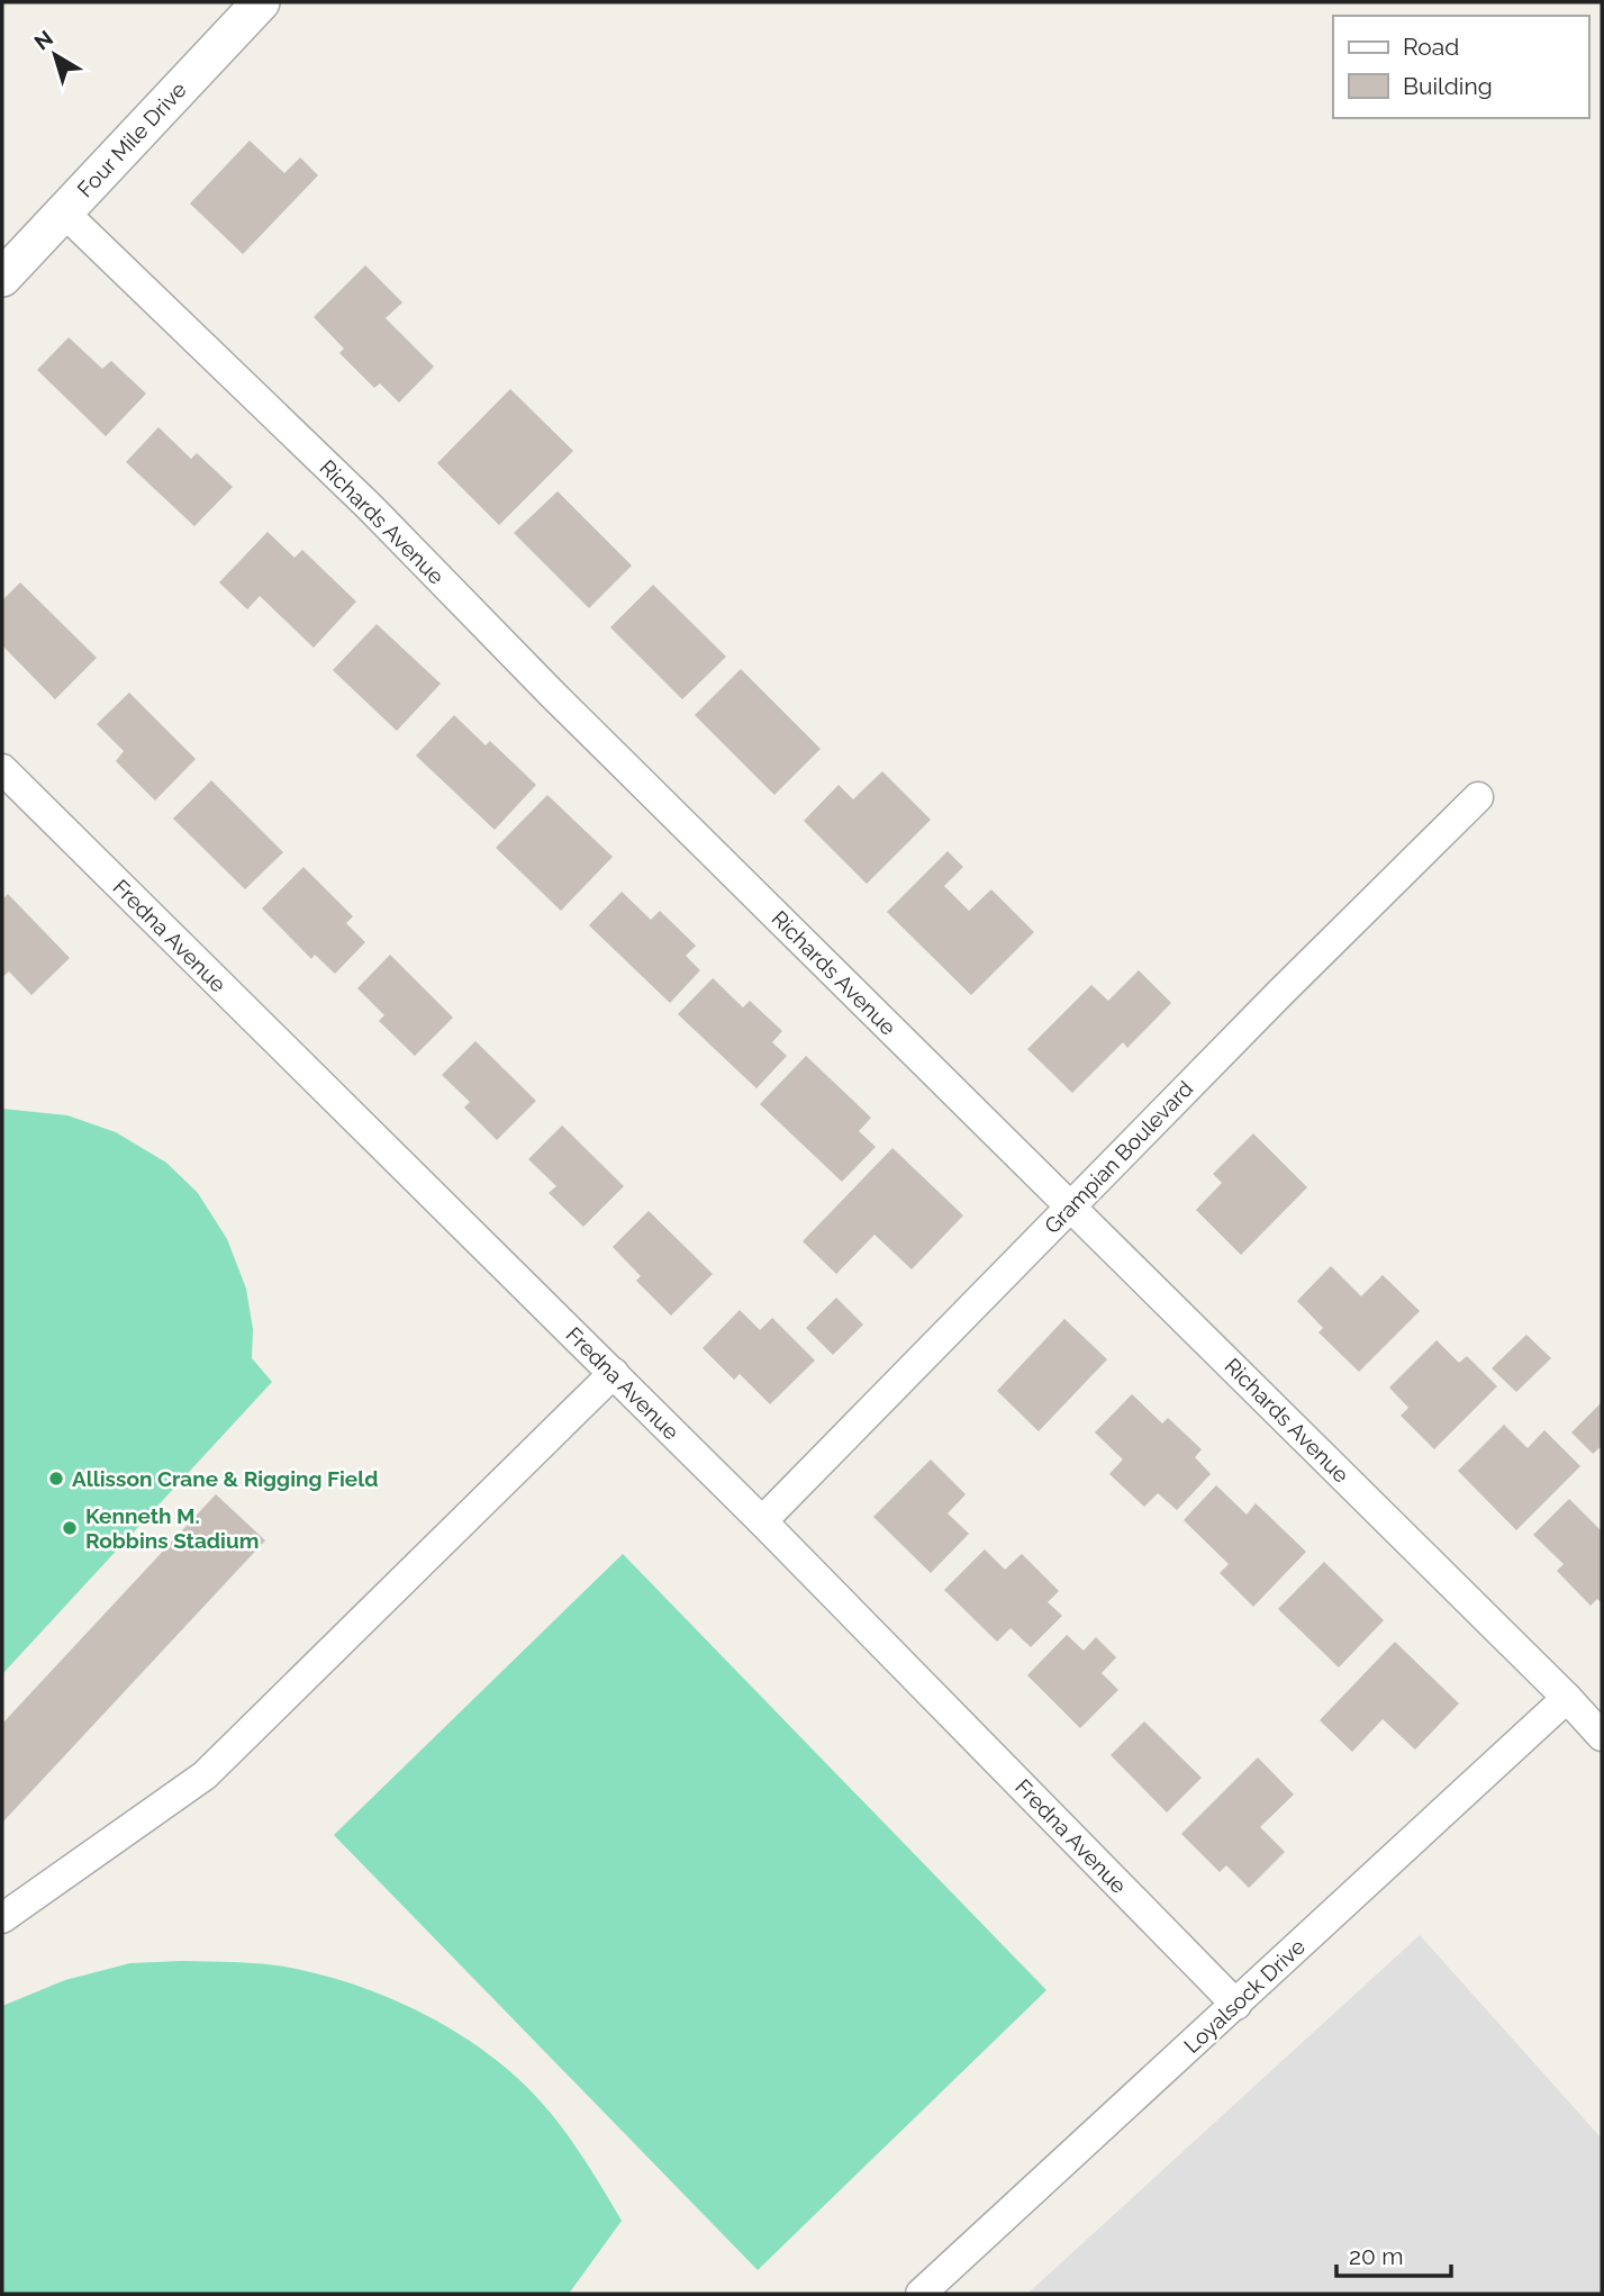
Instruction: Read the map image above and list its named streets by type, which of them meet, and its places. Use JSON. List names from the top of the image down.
{
  "streets": {
    "street": [
      "Four Mile Drive",
      "Richards Avenue",
      "Fredna Avenue",
      "Grampian Boulevard",
      "Loyalsock Drive"
    ]
  },
  "crossings": [
    ["Four Mile Drive", "Richards Avenue"],
    ["Richards Avenue", "Grampian Boulevard"],
    ["Richards Avenue", "Loyalsock Drive"],
    ["Fredna Avenue", "Grampian Boulevard"],
    ["Fredna Avenue", "Loyalsock Drive"]
  ],
  "places": ["Allisson Crane & Rigging Field", "Kenneth M. Robbins Stadium"],
  "legend": ["Road", "Building"],
  "scale_bar": "20 m",
  "north": "top left"
}
